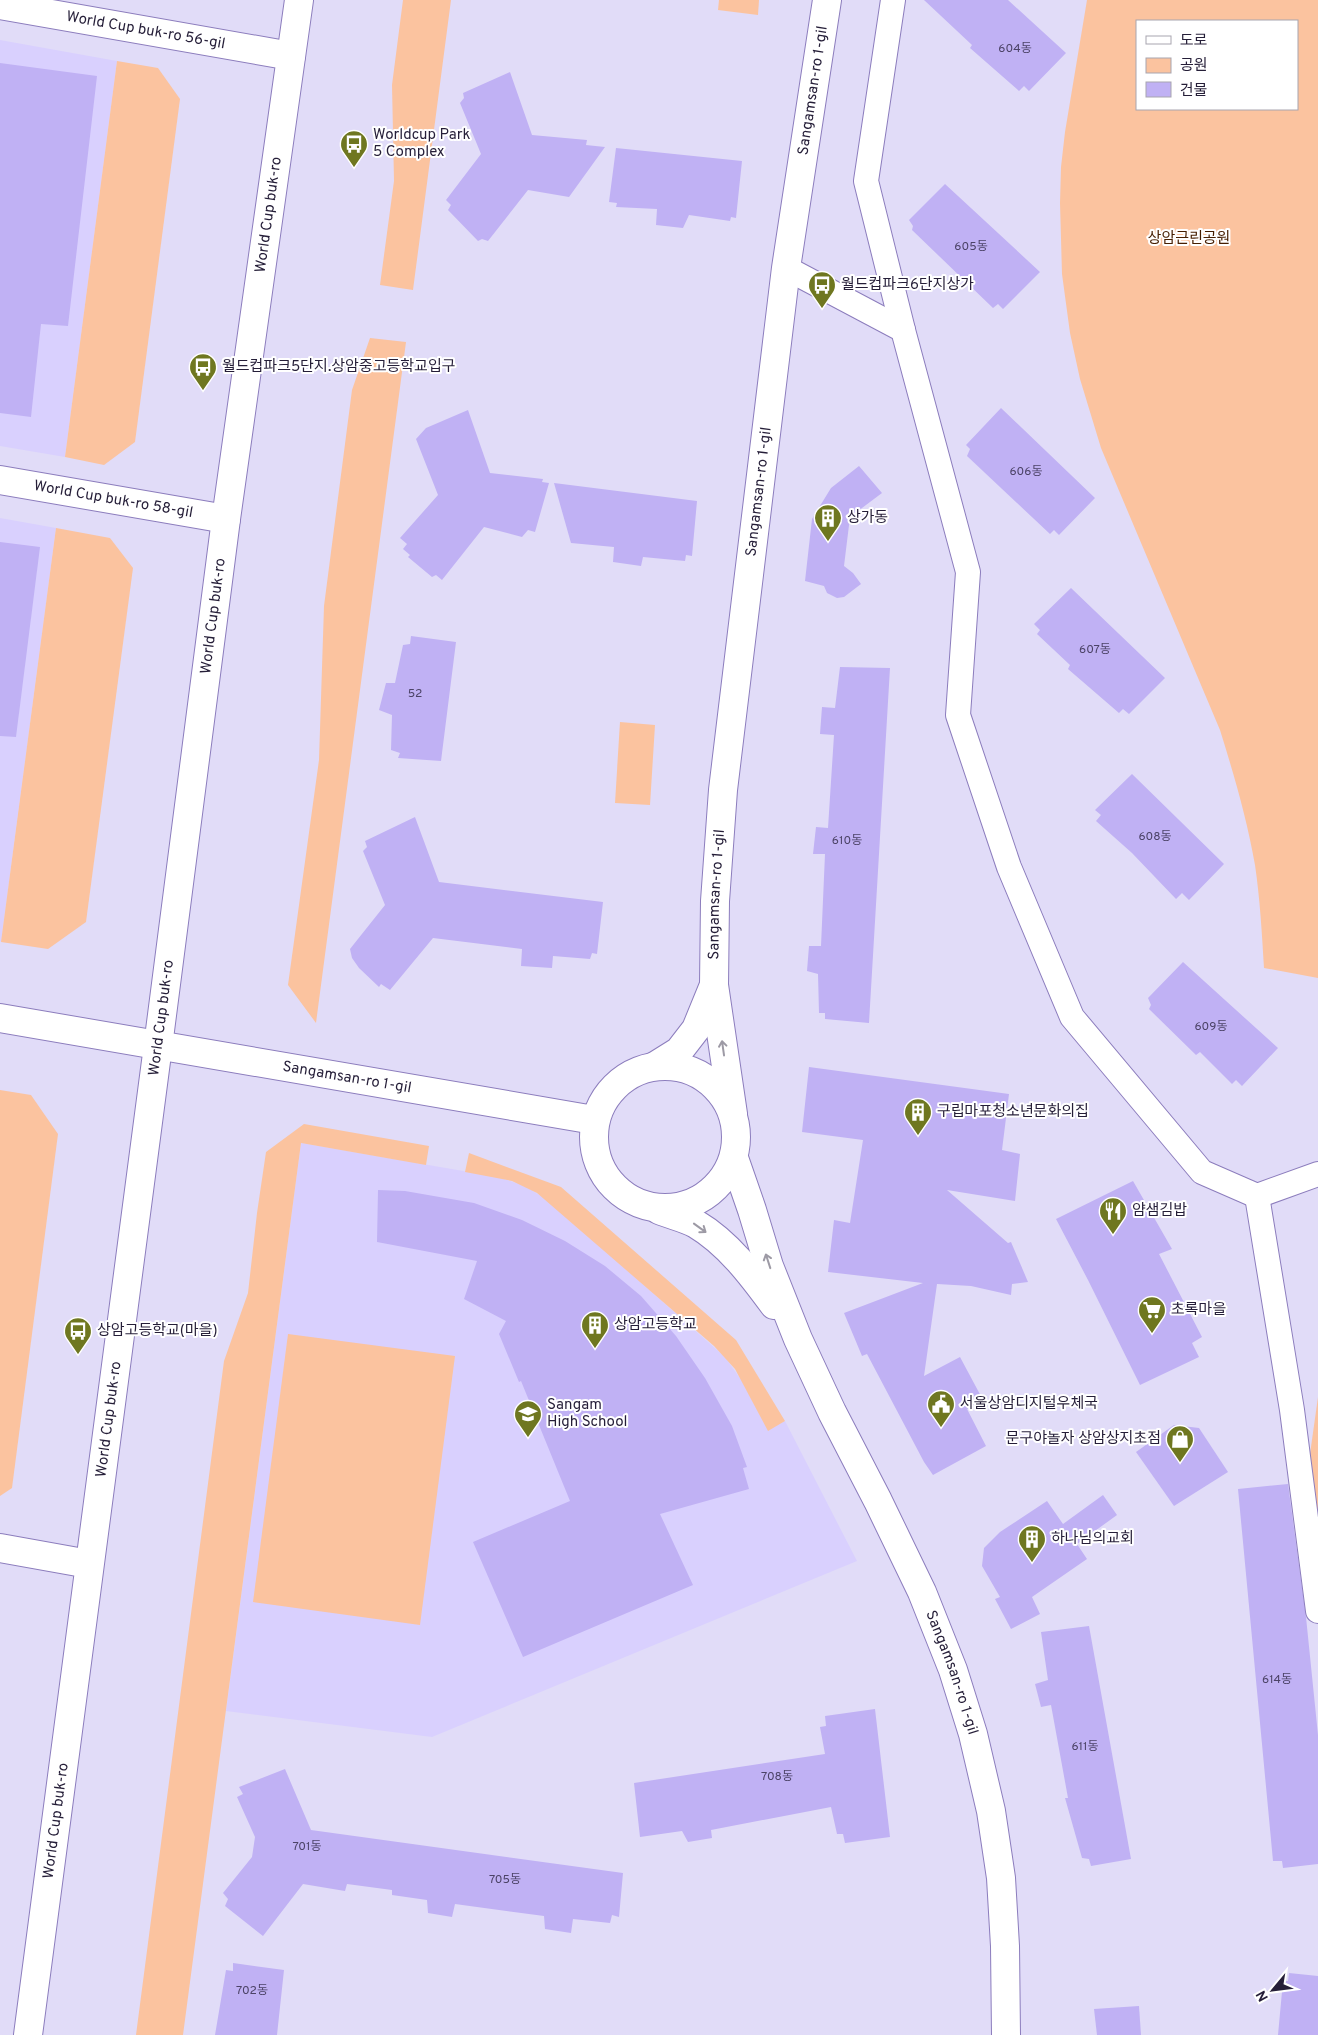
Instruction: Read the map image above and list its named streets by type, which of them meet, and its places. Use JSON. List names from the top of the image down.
{
  "streets": {
    "street": [
      "World Cup buk-ro 56-gil",
      "Sangamsan-ro 1-gil",
      "World Cup buk-ro",
      "World Cup buk-ro 58-gil"
    ]
  },
  "crossings": [
    ["World Cup buk-ro 56-gil", "World Cup buk-ro"],
    ["Sangamsan-ro 1-gil", "World Cup buk-ro"],
    ["World Cup buk-ro", "World Cup buk-ro 58-gil"]
  ],
  "parks": ["상암근린공원"],
  "places": {
    "bus stop": [
      "Worldcup Park 5 Complex",
      "월드컵파크6단지상가",
      "월드컵파크5단지.상암중고등학교입구",
      "상암고등학교(마을)"
    ],
    "building": [
      "상가동",
      "구립마포청소년문화의집",
      "상암고등학교",
      "하나님의교회"
    ],
    "restaurant": ["얌샘김밥"],
    "supermarket": ["초록마을"],
    "public building": ["서울상암디지털우체국"],
    "school or university": ["Sangam High School"],
    "shop": ["문구야놀자 상암상지초점"]
  },
  "house_numbers": [
    "604동",
    "605동",
    "606동",
    "607동",
    "52",
    "608동",
    "610동",
    "609동",
    "614동",
    "611동",
    "708동",
    "701동",
    "705동",
    "702동"
  ],
  "legend": ["도로", "공원", "건물"],
  "north": "bottom left"
}
